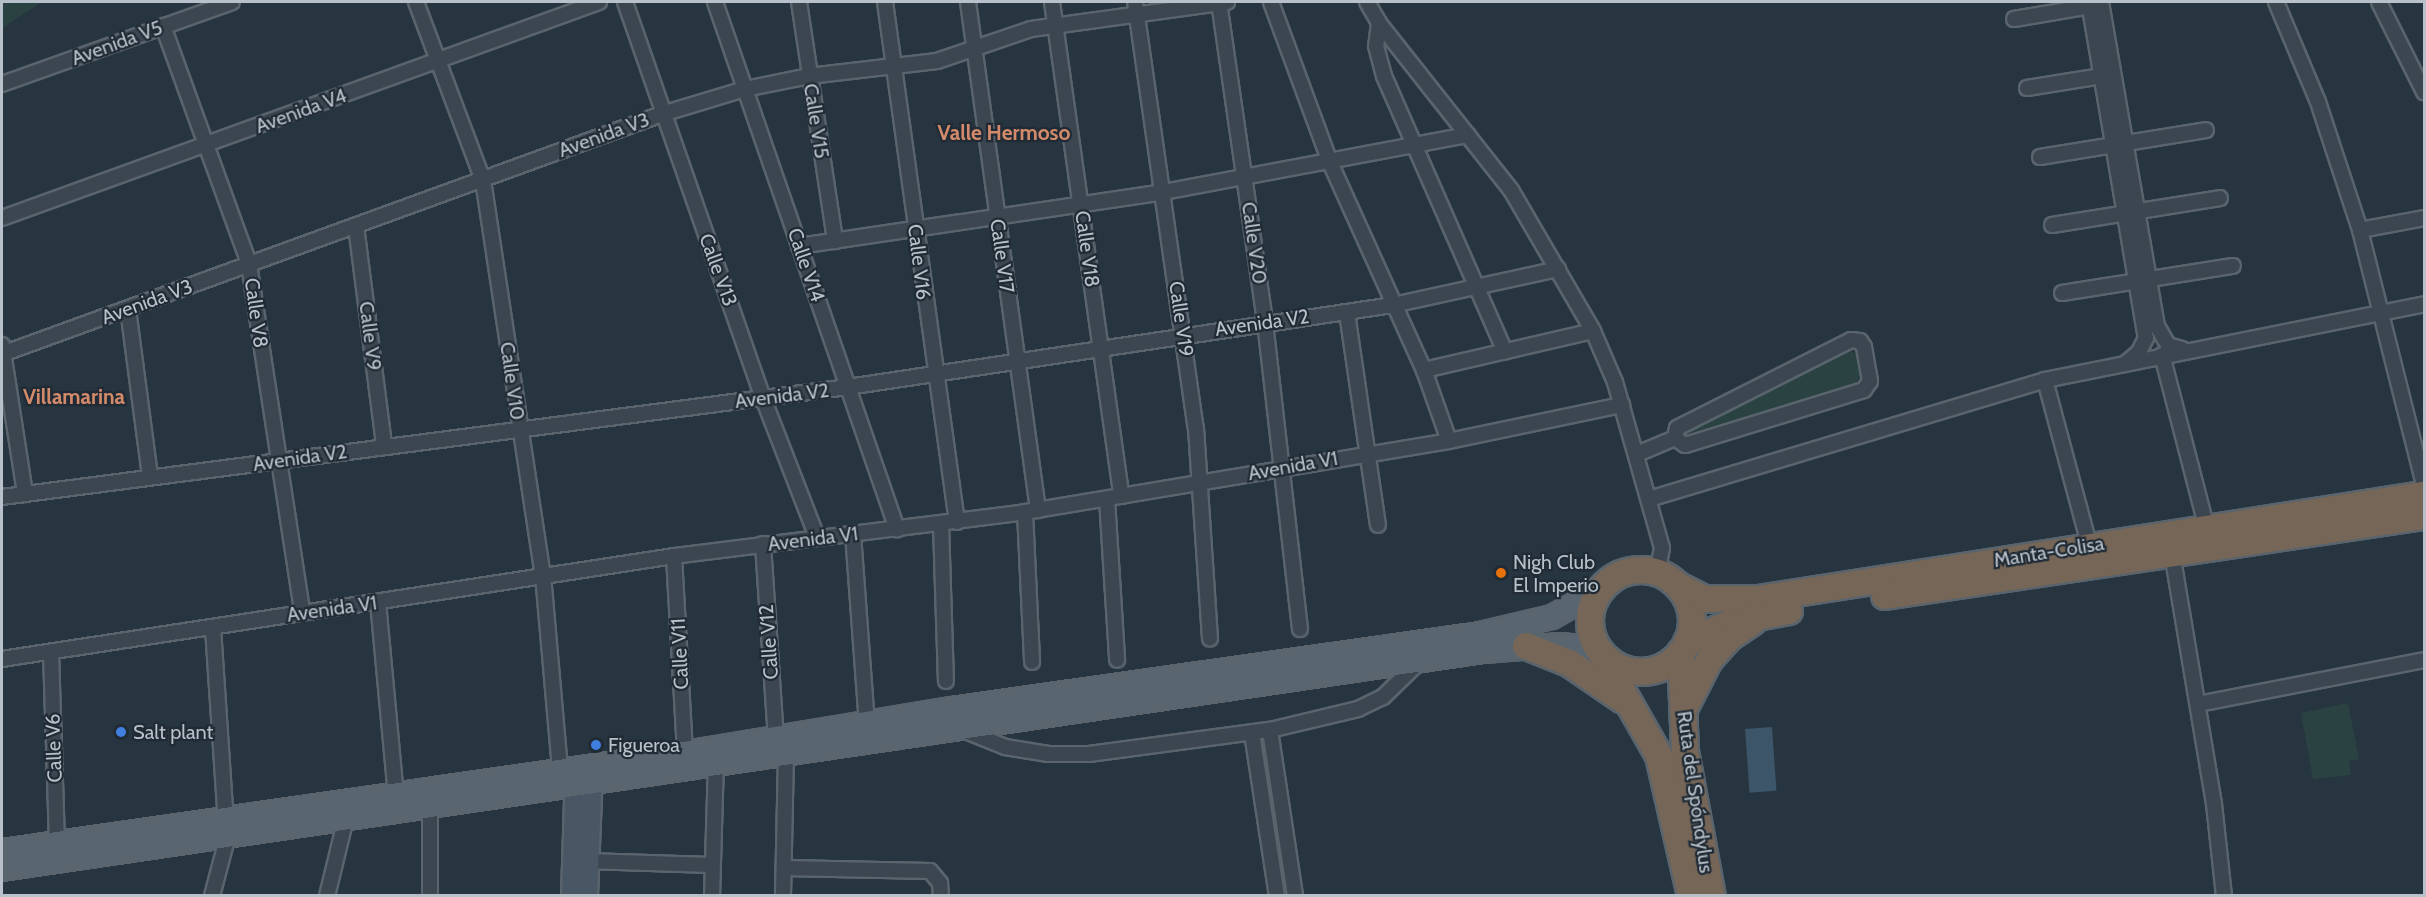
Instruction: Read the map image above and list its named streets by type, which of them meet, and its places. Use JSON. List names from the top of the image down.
{
  "streets": {
    "highway": ["Manta-Colisa", "Ruta del Spóndylus"],
    "street": [
      "Avenida V5",
      "Avenida V4",
      "Calle V15",
      "Avenida V3",
      "Calle V20",
      "Calle V18",
      "Calle V17",
      "Calle V16",
      "Calle V14",
      "Calle V13",
      "Calle V8",
      "Calle V19",
      "Avenida V2",
      "Calle V9",
      "Calle V10",
      "Avenida V1",
      "Calle V12",
      "Calle V11",
      "Calle V6"
    ]
  },
  "crossings": [
    ["Avenida V5", "Calle V8"],
    ["Avenida V4", "Calle V8"],
    ["Avenida V4", "Calle V10"],
    ["Calle V15", "Avenida V3"],
    ["Avenida V3", "Calle V20"],
    ["Avenida V3", "Calle V18"],
    ["Avenida V3", "Calle V17"],
    ["Avenida V3", "Calle V16"],
    ["Avenida V3", "Calle V14"],
    ["Avenida V3", "Calle V13"],
    ["Avenida V3", "Calle V8"],
    ["Avenida V3", "Calle V19"],
    ["Avenida V3", "Calle V9"],
    ["Avenida V3", "Calle V10"],
    ["Calle V20", "Avenida V2"],
    ["Calle V20", "Avenida V1"],
    ["Calle V18", "Avenida V2"],
    ["Calle V18", "Avenida V1"],
    ["Calle V17", "Avenida V2"],
    ["Calle V17", "Avenida V1"],
    ["Calle V16", "Avenida V2"],
    ["Calle V16", "Avenida V1"],
    ["Calle V14", "Avenida V2"],
    ["Calle V14", "Avenida V1"],
    ["Calle V13", "Avenida V2"],
    ["Calle V13", "Avenida V1"],
    ["Calle V8", "Avenida V2"],
    ["Calle V8", "Avenida V1"],
    ["Calle V19", "Avenida V2"],
    ["Calle V19", "Avenida V1"],
    ["Avenida V2", "Calle V9"],
    ["Avenida V2", "Calle V10"],
    ["Calle V10", "Avenida V1"],
    ["Avenida V1", "Calle V12"],
    ["Avenida V1", "Calle V11"],
    ["Avenida V1", "Calle V6"],
    ["Manta-Colisa", "Ruta del Spóndylus"]
  ],
  "districts": ["Valle Hermoso", "Villamarina"],
  "places": ["Nigh Club El Imperio", "Salt plant", "Figueroa"]
}
